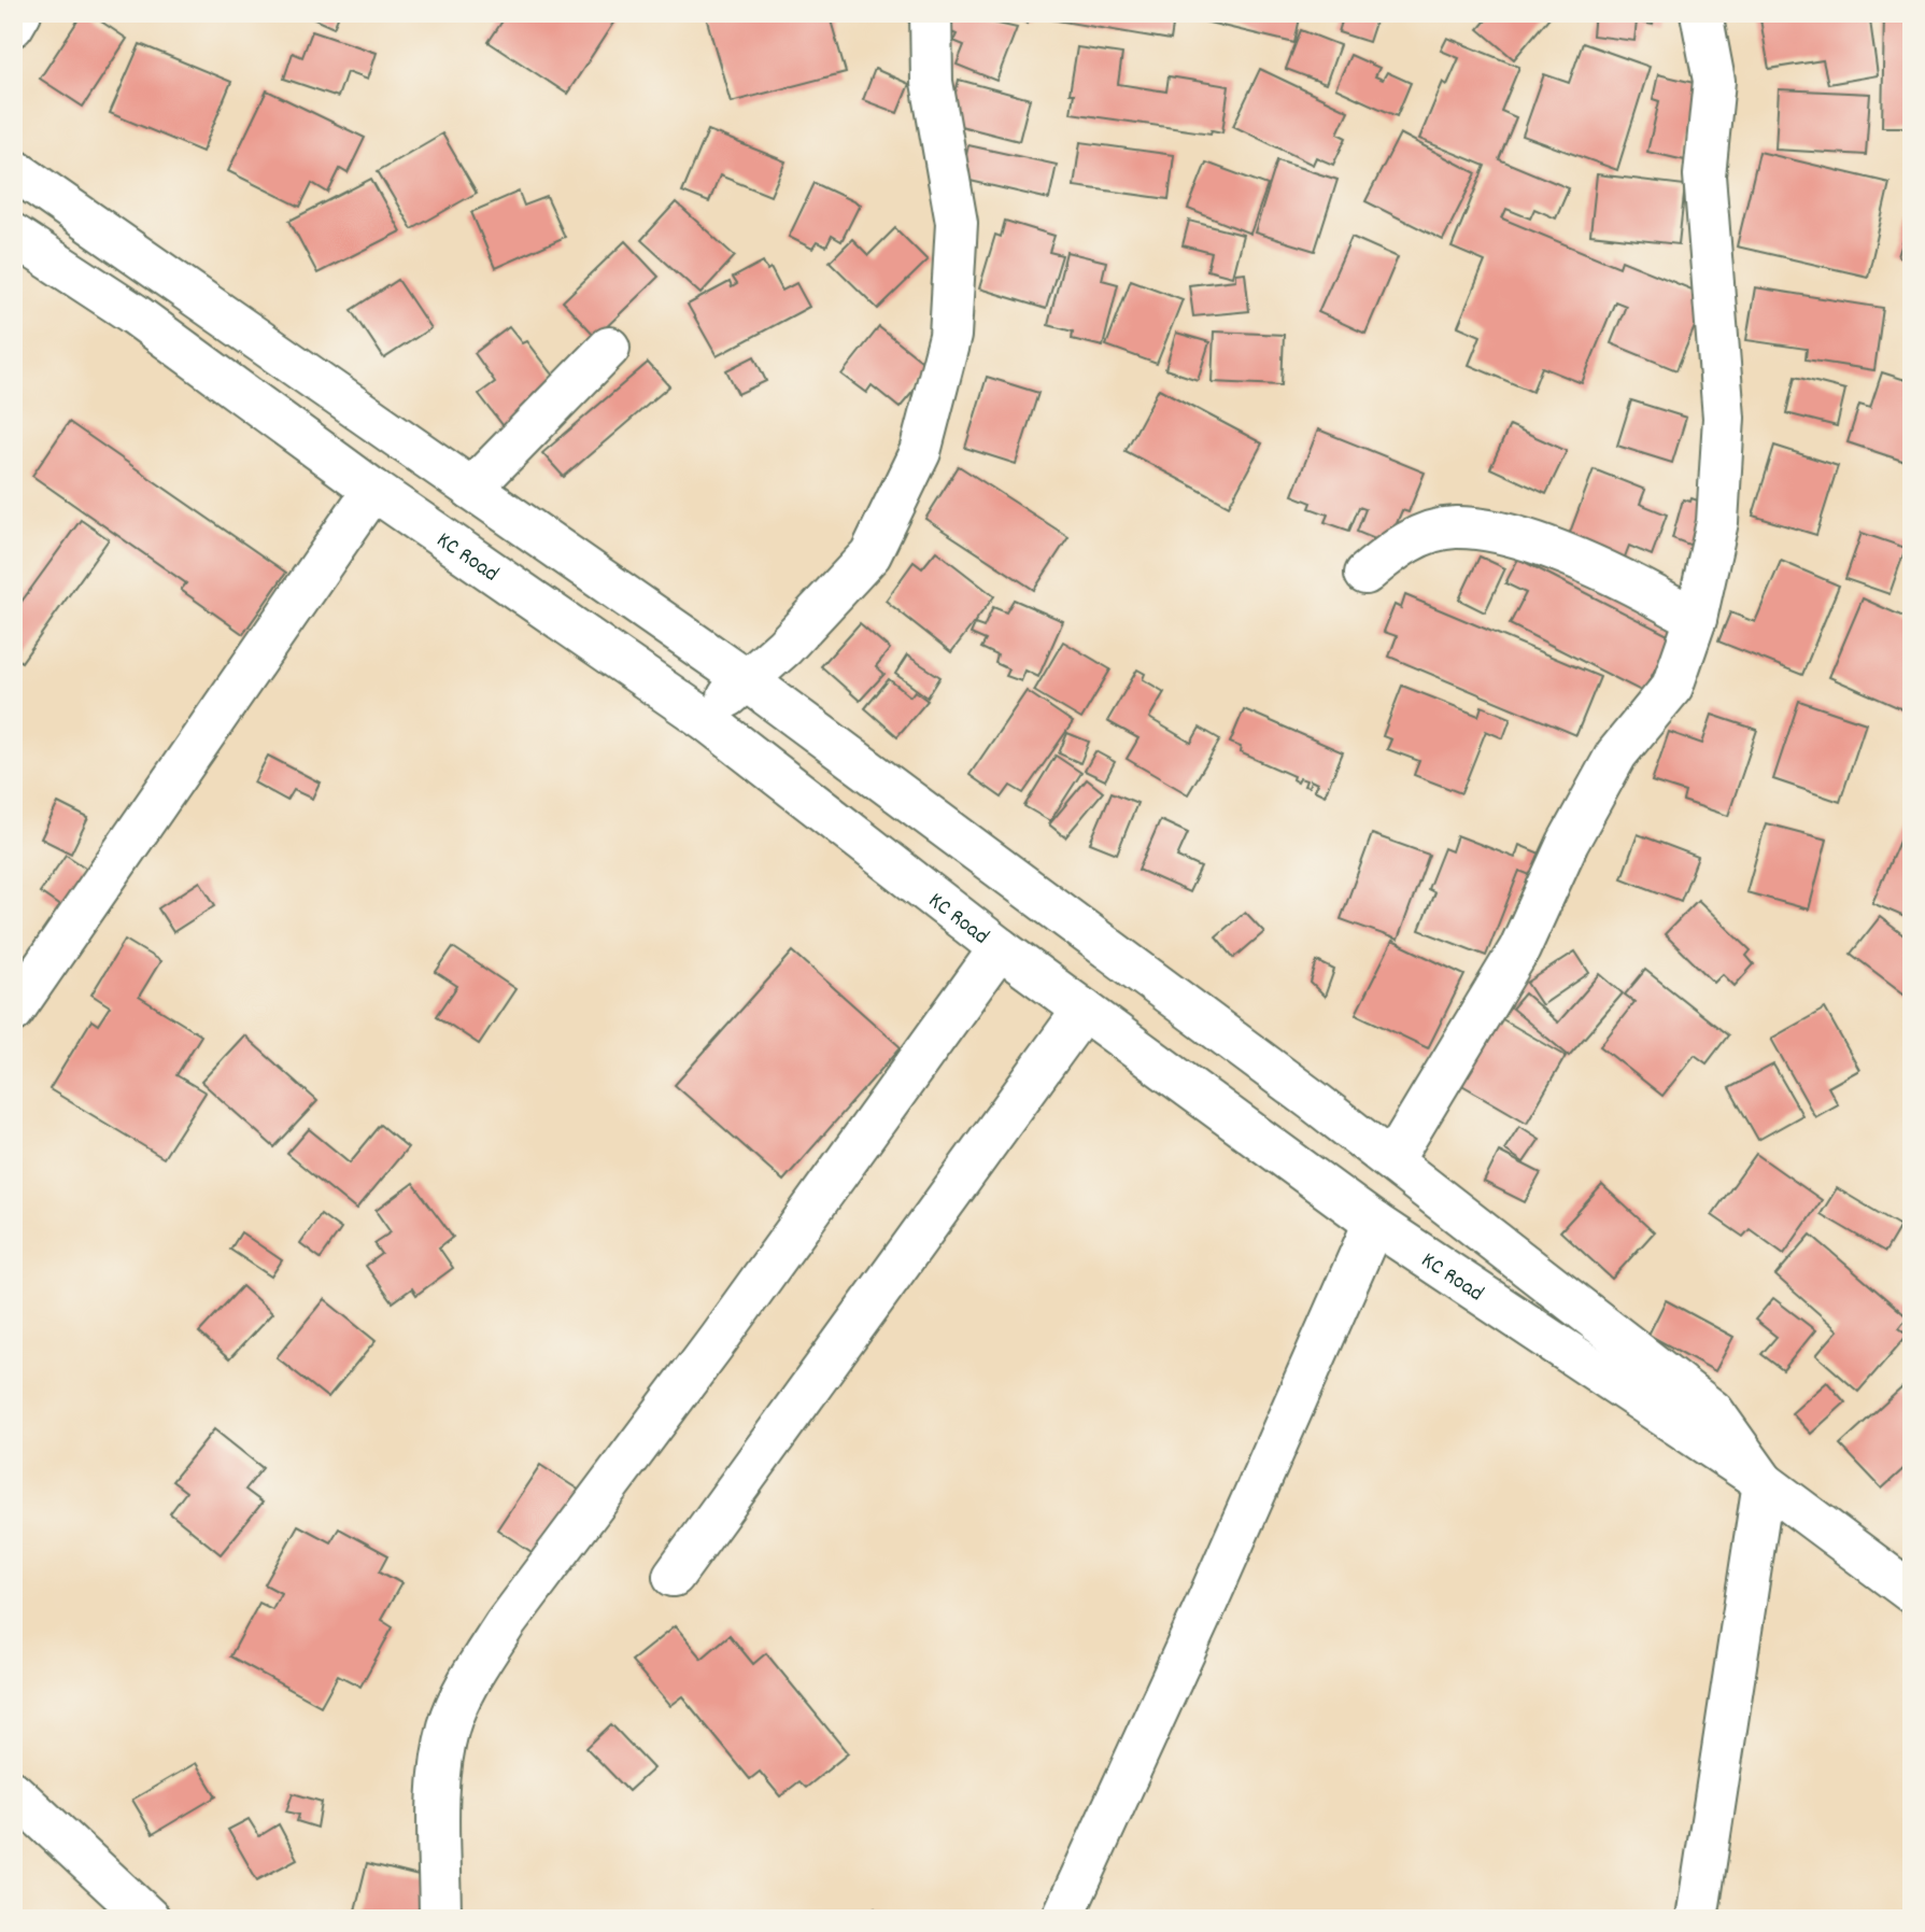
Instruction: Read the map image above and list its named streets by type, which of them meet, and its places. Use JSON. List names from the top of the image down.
{
  "streets": {
    "street": ["KC Road"]
  }
}
